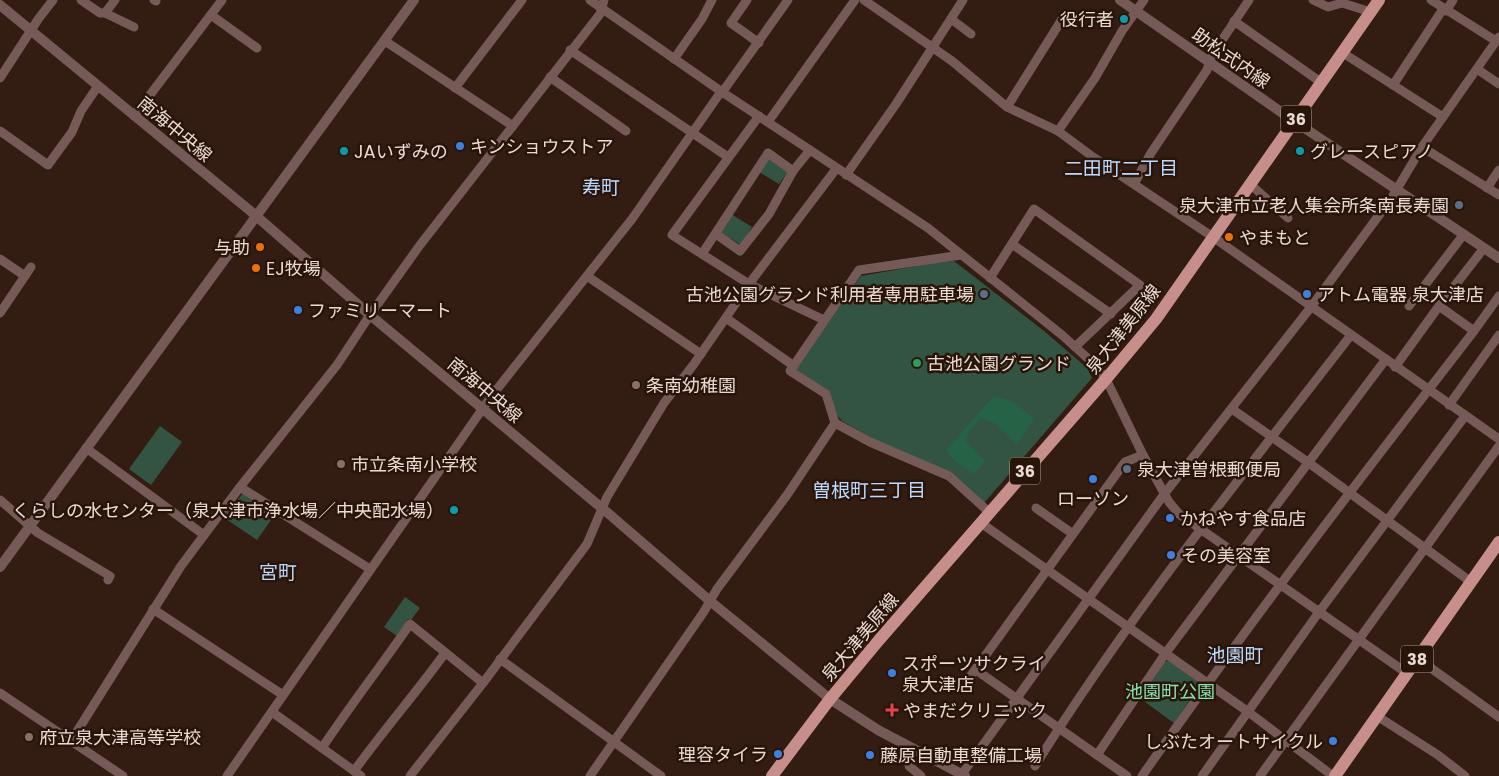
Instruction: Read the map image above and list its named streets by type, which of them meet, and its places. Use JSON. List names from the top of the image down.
{
  "streets": {
    "main road": ["36", "泉大津美原線", "38"],
    "street": ["助松式内線", "南海中央線"]
  },
  "crossings": [
    ["助松式内線", "泉大津美原線"],
    ["南海中央線", "泉大津美原線"]
  ],
  "districts": [
    "二田町二丁目",
    "寿町",
    "曽根町三丁目",
    "宮町",
    "池園町"
  ],
  "parks": ["池園町公園"],
  "places": {
    "other": [
      "役行者",
      "キンショウストア",
      "JAいずみの",
      "グレースピアノ",
      "泉大津市立老人集会所条南長寿園",
      "やまもと",
      "与助",
      "EJ牧場",
      "古池公園グランド利用者専用駐車場",
      "アトム電器 泉大津店",
      "ファミリーマート",
      "古池公園グランド",
      "条南幼稚園",
      "市立条南小学校",
      "泉大津曽根郵便局",
      "ローソン",
      "くらしの水センター（泉大津市浄水場／中央配水場）",
      "かねやす食品店",
      "その美容室",
      "スポーツサクライ 泉大津店",
      "府立泉大津高等学校",
      "しぶたオートサイクル",
      "理容タイラ",
      "藤原自動車整備工場"
    ],
    "health": ["やまだクリニック"]
  }
}
